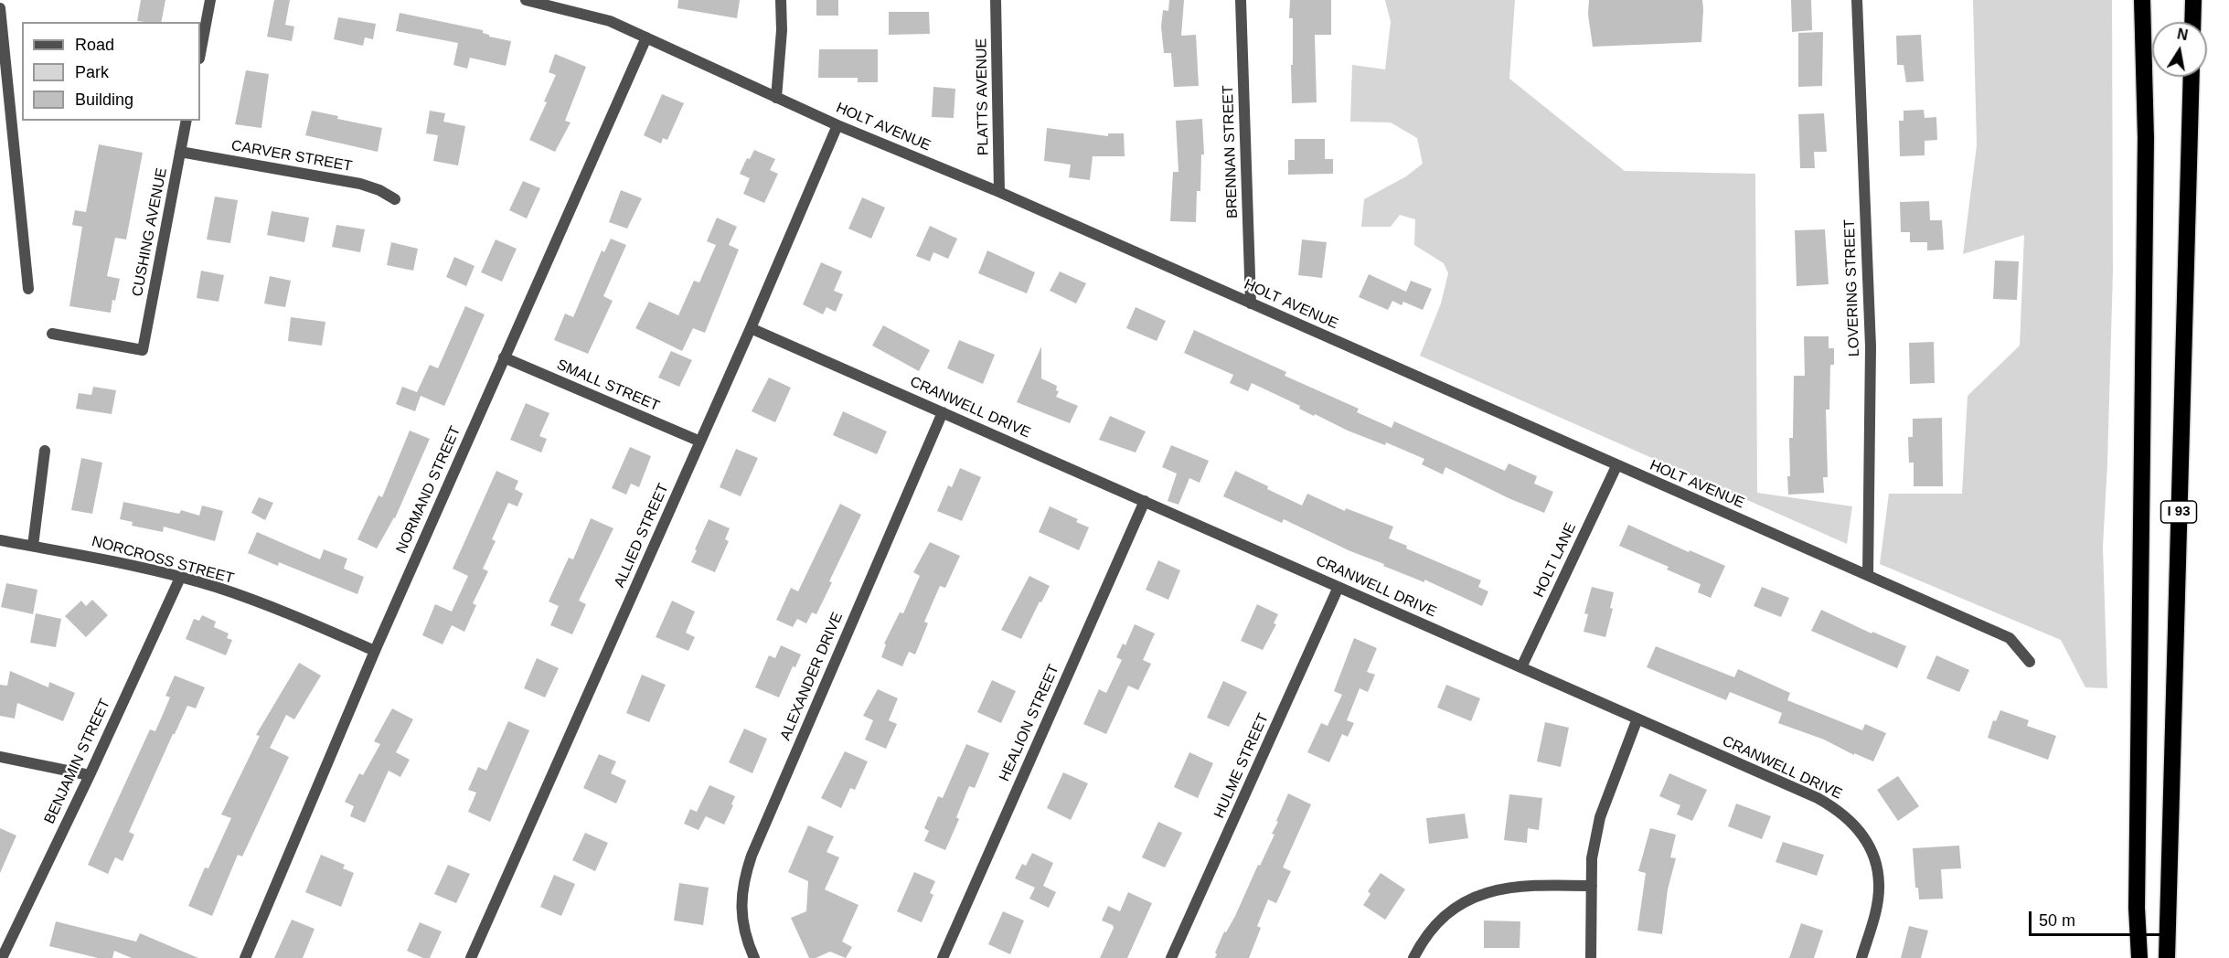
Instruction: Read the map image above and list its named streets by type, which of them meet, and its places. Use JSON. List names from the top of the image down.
{
  "streets": {
    "highway": ["I 93"],
    "street": [
      "PLATTS AVENUE",
      "HOLT AVENUE",
      "BRENNAN STREET",
      "CARVER STREET",
      "CUSHING AVENUE",
      "LOVERING STREET",
      "SMALL STREET",
      "CRANWELL DRIVE",
      "NORMAND STREET",
      "ALLIED STREET",
      "NORCROSS STREET",
      "HOLT LANE",
      "ALEXANDER DRIVE",
      "HEALION STREET",
      "BENJAMIN STREET",
      "HULME STREET"
    ]
  },
  "crossings": [
    ["PLATTS AVENUE", "HOLT AVENUE"],
    ["HOLT AVENUE", "BRENNAN STREET"],
    ["HOLT AVENUE", "LOVERING STREET"],
    ["HOLT AVENUE", "NORMAND STREET"],
    ["HOLT AVENUE", "ALLIED STREET"],
    ["HOLT AVENUE", "HOLT LANE"],
    ["CARVER STREET", "CUSHING AVENUE"],
    ["SMALL STREET", "NORMAND STREET"],
    ["SMALL STREET", "ALLIED STREET"],
    ["CRANWELL DRIVE", "ALLIED STREET"],
    ["CRANWELL DRIVE", "HOLT LANE"],
    ["CRANWELL DRIVE", "ALEXANDER DRIVE"],
    ["CRANWELL DRIVE", "HEALION STREET"],
    ["CRANWELL DRIVE", "HULME STREET"],
    ["NORMAND STREET", "NORCROSS STREET"],
    ["NORCROSS STREET", "BENJAMIN STREET"]
  ],
  "legend": ["Road", "Park", "Building"],
  "scale_bar": "50 m",
  "north": "top"
}
